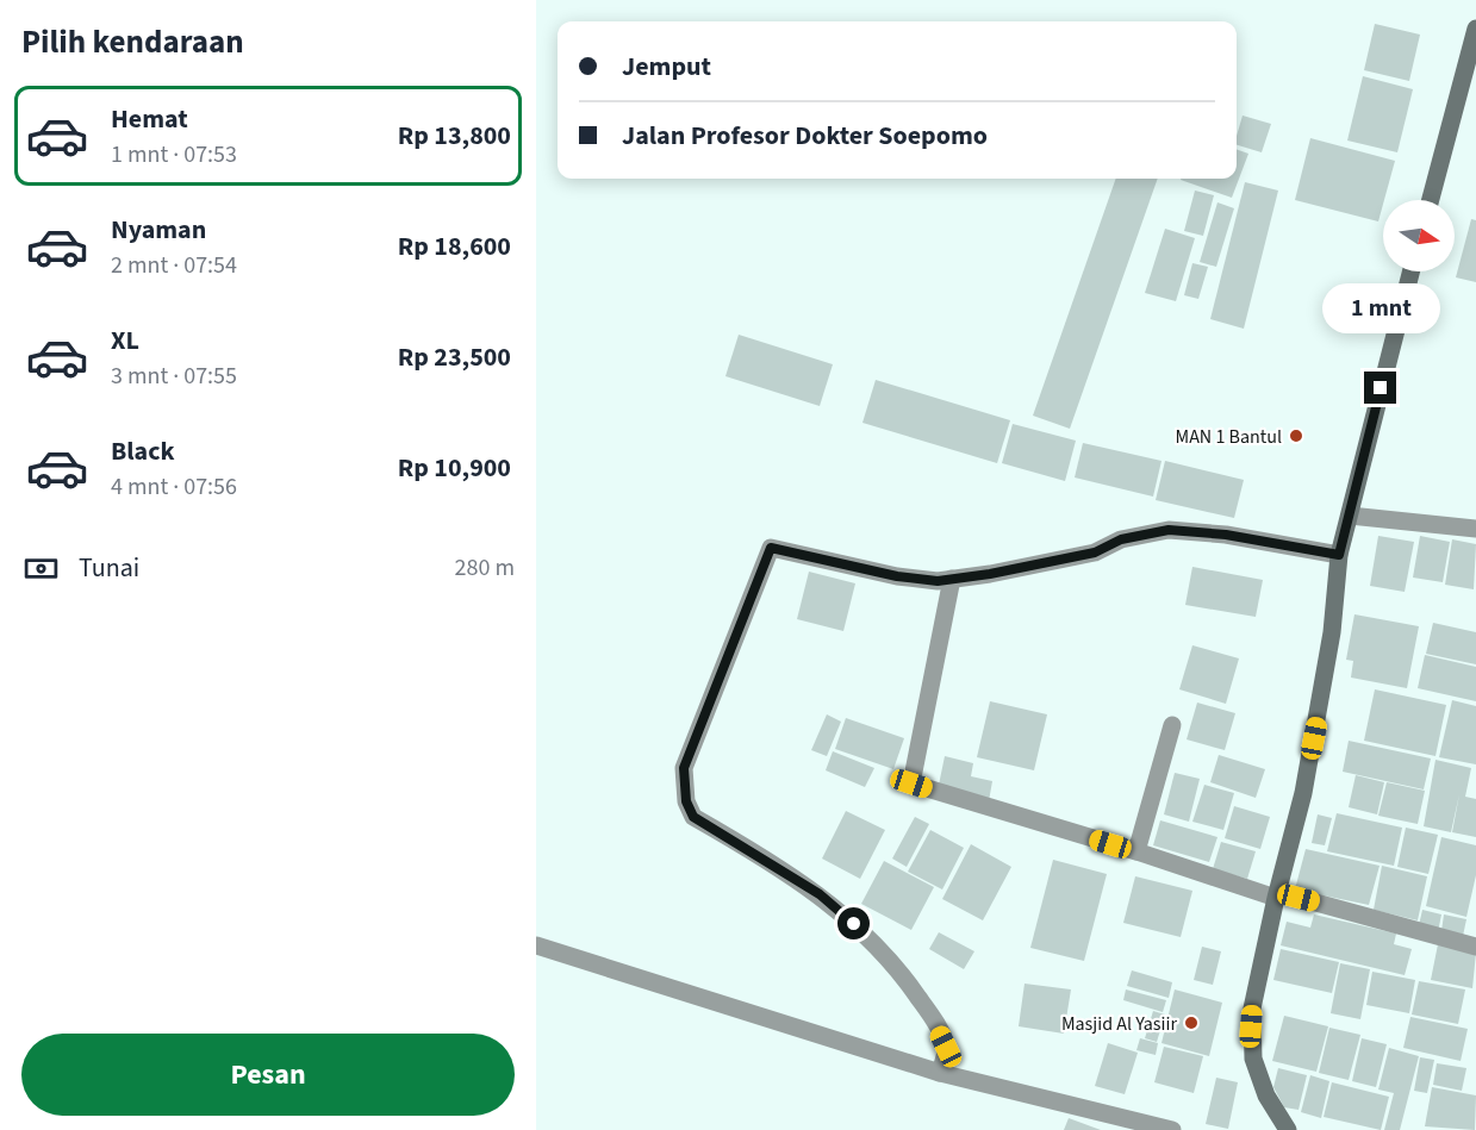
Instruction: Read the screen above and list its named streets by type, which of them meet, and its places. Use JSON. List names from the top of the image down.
{
  "places": ["MAN 1 Bantul", "Masjid Al Yasiir"],
  "north": "right",
  "page": {
    "heading": "Pilih kendaraan",
    "banner": ["Jemput", "Jalan Profesor Dokter Soepomo"],
    "list": [
      {
        "name": "Hemat",
        "note": "1 mnt · 07:53",
        "value": "Rp 13,800"
      },
      {
        "name": "Nyaman",
        "note": "2 mnt · 07:54",
        "value": "Rp 18,600"
      },
      {
        "name": "XL",
        "note": "3 mnt · 07:55",
        "value": "Rp 23,500"
      },
      {
        "name": "Black",
        "note": "4 mnt · 07:56",
        "value": "Rp 10,900"
      }
    ],
    "bubble": "1 mnt",
    "pay": ["Tunai", "280 m"],
    "buttons": "Pesan"
  }
}
